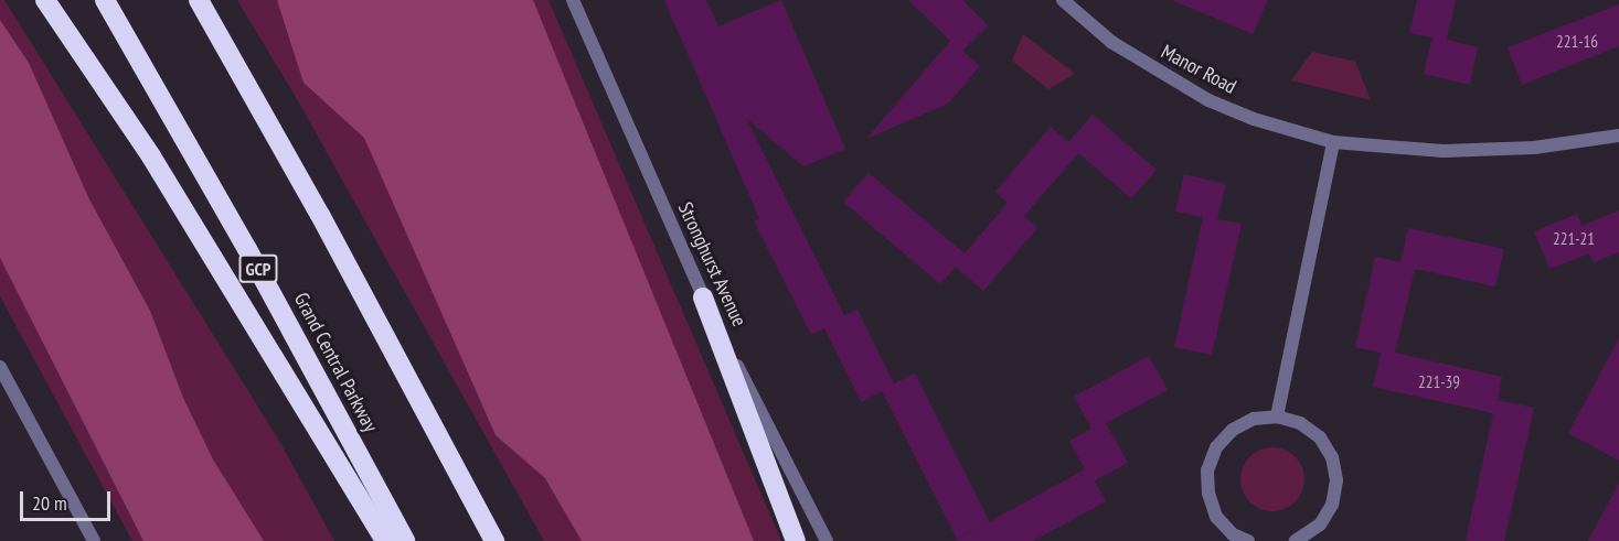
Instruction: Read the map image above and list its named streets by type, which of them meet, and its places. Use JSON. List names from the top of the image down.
{
  "streets": {
    "highway": ["GCP", "Grand Central Parkway"],
    "street": ["Manor Road", "Stronghurst Avenue"]
  },
  "house_numbers": ["221-16", "221-21", "221-39"],
  "scale_bar": "20 m"
}
